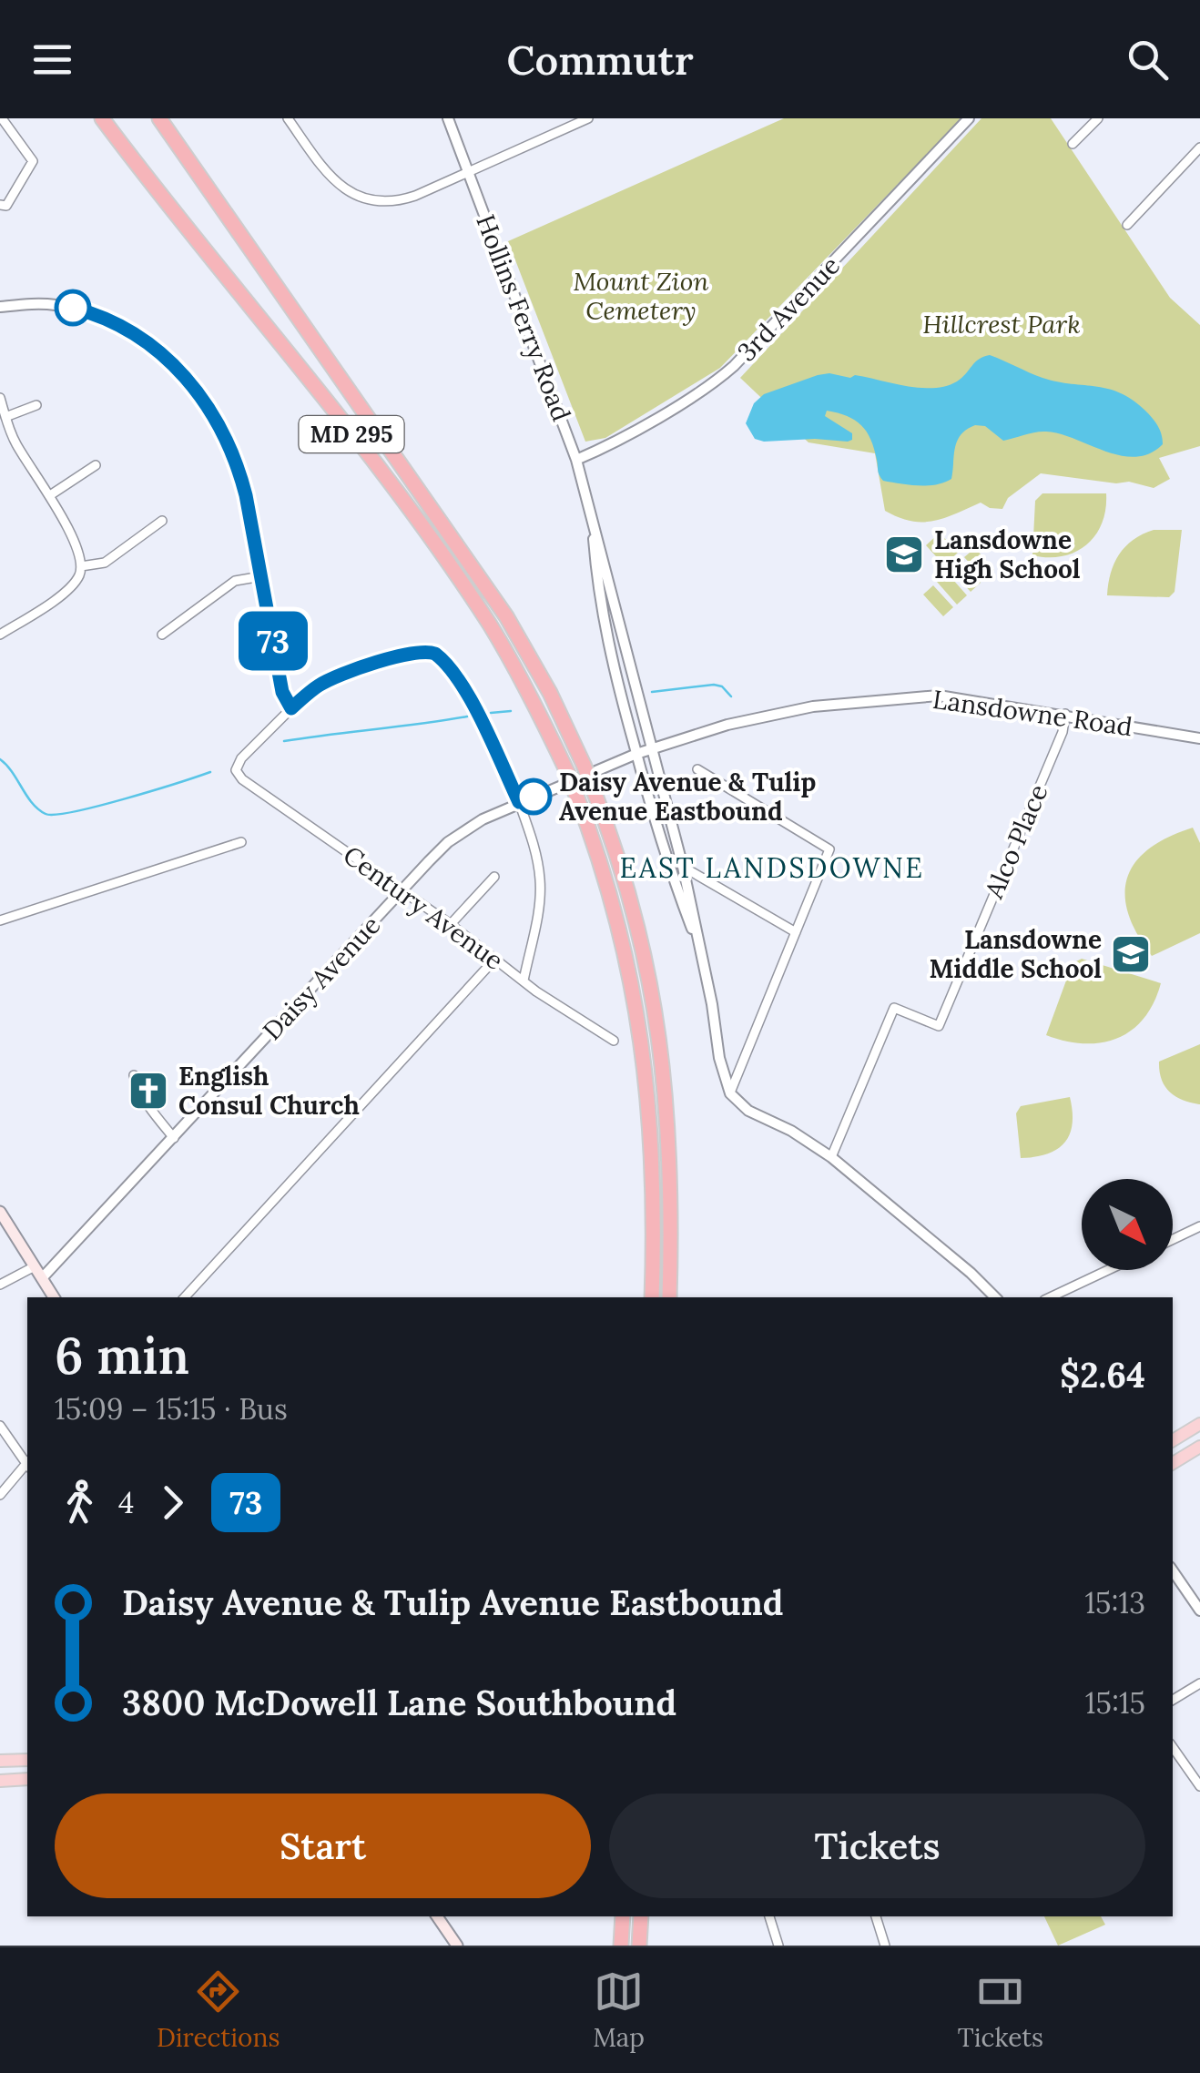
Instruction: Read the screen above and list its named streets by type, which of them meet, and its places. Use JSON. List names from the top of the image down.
{
  "streets": {
    "highway": ["MD 295"],
    "street": [
      "3rd Avenue",
      "Hollins Ferry Road",
      "Lansdowne Road",
      "Alco Place",
      "Century Avenue",
      "Daisy Avenue"
    ]
  },
  "crossings": [
    ["3rd Avenue", "Hollins Ferry Road"],
    ["Hollins Ferry Road", "Lansdowne Road"],
    ["Hollins Ferry Road", "Daisy Avenue"],
    ["Lansdowne Road", "Alco Place"],
    ["Lansdowne Road", "Daisy Avenue"],
    ["Century Avenue", "Daisy Avenue"]
  ],
  "districts": ["EAST LANDSDOWNE"],
  "parks": ["Mount Zion Cemetery", "Hillcrest Park"],
  "places": {
    "school or university": ["Lansdowne High School", "Lansdowne Middle School"],
    "other": ["Daisy Avenue & Tulip Avenue Eastbound"],
    "church": ["English Consul Church"]
  },
  "lines": ["bus line 73"],
  "north": "bottom right",
  "page": {
    "header": "Commutr",
    "on_map": "73",
    "heading": ["6 min", "15:09 – 15:15 · Bus", "$2.64"],
    "legs": ["4", "73"],
    "list": [
      {
        "name": "Daisy Avenue & Tulip Avenue Eastbound",
        "value": "15:13"
      },
      {
        "name": "3800 McDowell Lane Southbound",
        "value": "15:15"
      }
    ],
    "buttons": ["Start", "Tickets"],
    "tabs": ["Directions", "Map", "Tickets"]
  }
}
